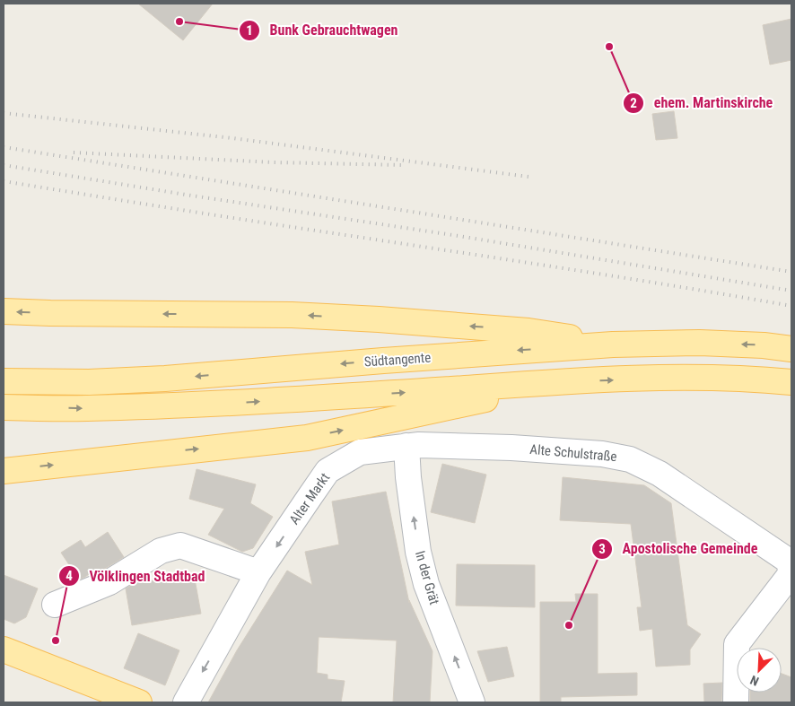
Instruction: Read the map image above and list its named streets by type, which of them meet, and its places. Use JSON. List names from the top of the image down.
{
  "streets": {
    "main road": ["Südtangente"],
    "street": ["Alte Schulstraße", "Alter Markt", "In der Grät"]
  },
  "crossings": [
    ["Alte Schulstraße", "Alter Markt"],
    ["Alte Schulstraße", "In der Grät"],
    ["Alter Markt", "In der Grät"]
  ],
  "one_way": ["Alter Markt", "In der Grät"],
  "places": [
    "Bunk Gebrauchtwagen",
    "ehem. Martinskirche",
    "Apostolische Gemeinde",
    "Völklingen Stadtbad"
  ],
  "north": "bottom left"
}
